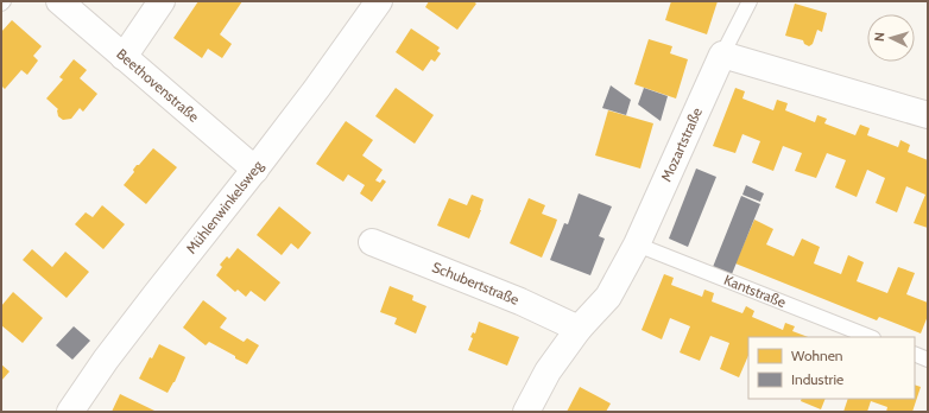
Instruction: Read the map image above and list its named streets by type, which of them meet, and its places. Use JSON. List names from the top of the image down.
{
  "streets": {
    "street": [
      "Beethovenstraße",
      "Mozartstraße",
      "Mühlenwinkelsweg",
      "Schubertstraße"
    ],
    "lane": ["Kantstraße"]
  },
  "crossings": [
    ["Beethovenstraße", "Mühlenwinkelsweg"],
    ["Mozartstraße", "Schubertstraße"],
    ["Mozartstraße", "Kantstraße"]
  ],
  "legend": ["Wohnen", "Industrie"],
  "north": "left"
}
